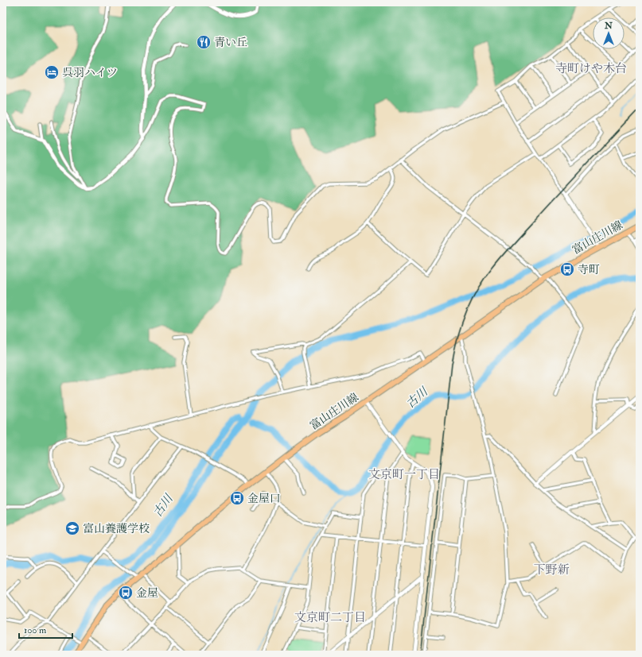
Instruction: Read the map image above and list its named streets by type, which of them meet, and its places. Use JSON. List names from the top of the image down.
{
  "streets": {
    "main road": ["富山庄川線"]
  },
  "districts": [
    "寺町けや木台",
    "文京町一丁目",
    "下野新",
    "文京町二丁目"
  ],
  "water": ["古川"],
  "places": {
    "restaurant": ["青い丘"],
    "hotel": ["呉羽ハイツ"],
    "bus stop": ["寺町", "金屋口", "金屋"],
    "school or university": ["富山養護学校"]
  },
  "scale_bar": "100 m",
  "north": "top"
}
